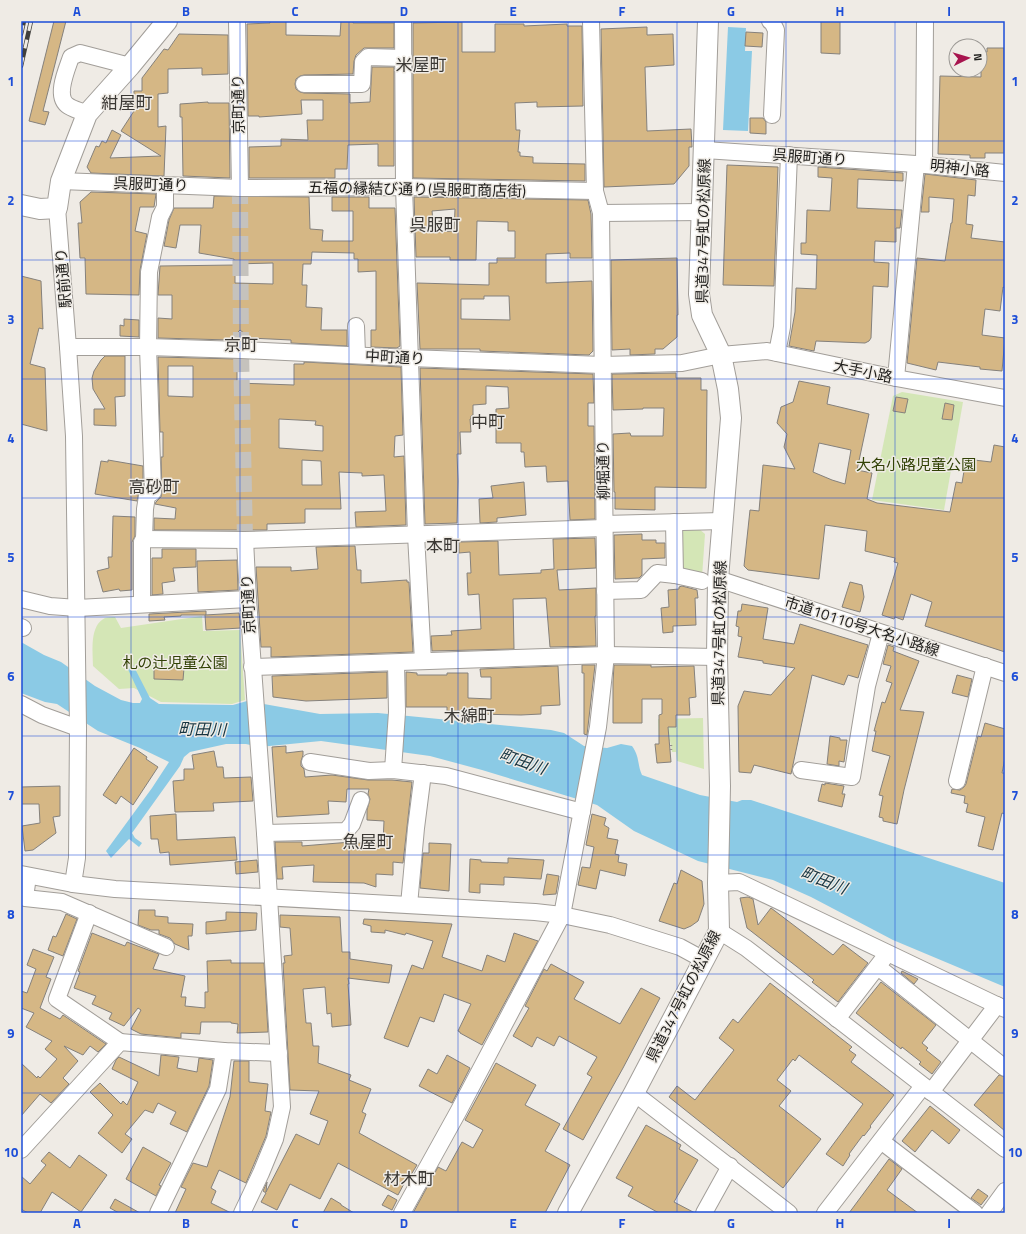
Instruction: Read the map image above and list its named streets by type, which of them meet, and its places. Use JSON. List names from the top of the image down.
{
  "streets": {
    "main road": ["県道347号虹の松原線"],
    "street": [
      "京町通り",
      "呉服町通り",
      "明神小路",
      "五福の縁結び通り(呉服町商店街)",
      "駅前通り",
      "中町通り",
      "大手小路",
      "柳堀通り",
      "市道10110号大名小路線"
    ]
  },
  "crossings": [
    ["京町通り", "呉服町通り"],
    ["京町通り", "五福の縁結び通り(呉服町商店街)"],
    ["呉服町通り", "明神小路"],
    ["呉服町通り", "五福の縁結び通り(呉服町商店街)"],
    ["呉服町通り", "県道347号虹の松原線"],
    ["五福の縁結び通り(呉服町商店街)", "柳堀通り"],
    ["県道347号虹の松原線", "中町通り"],
    ["県道347号虹の松原線", "大手小路"],
    ["県道347号虹の松原線", "市道10110号大名小路線"],
    ["駅前通り", "中町通り"],
    ["中町通り", "大手小路"],
    ["中町通り", "柳堀通り"],
    ["柳堀通り", "市道10110号大名小路線"]
  ],
  "districts": [
    "米屋町",
    "紺屋町",
    "呉服町",
    "京町",
    "中町",
    "高砂町",
    "本町",
    "木綿町",
    "魚屋町",
    "材木町"
  ],
  "water": ["町田川"],
  "parks": ["大名小路児童公園", "札の辻児童公園"],
  "north": "right",
  "grid": {
    "columns": [
      "A",
      "B",
      "C",
      "D",
      "E",
      "F",
      "G",
      "H",
      "I"
    ],
    "rows": [
      "1",
      "2",
      "3",
      "4",
      "5",
      "6",
      "7",
      "8",
      "9",
      "10"
    ]
  }
}
